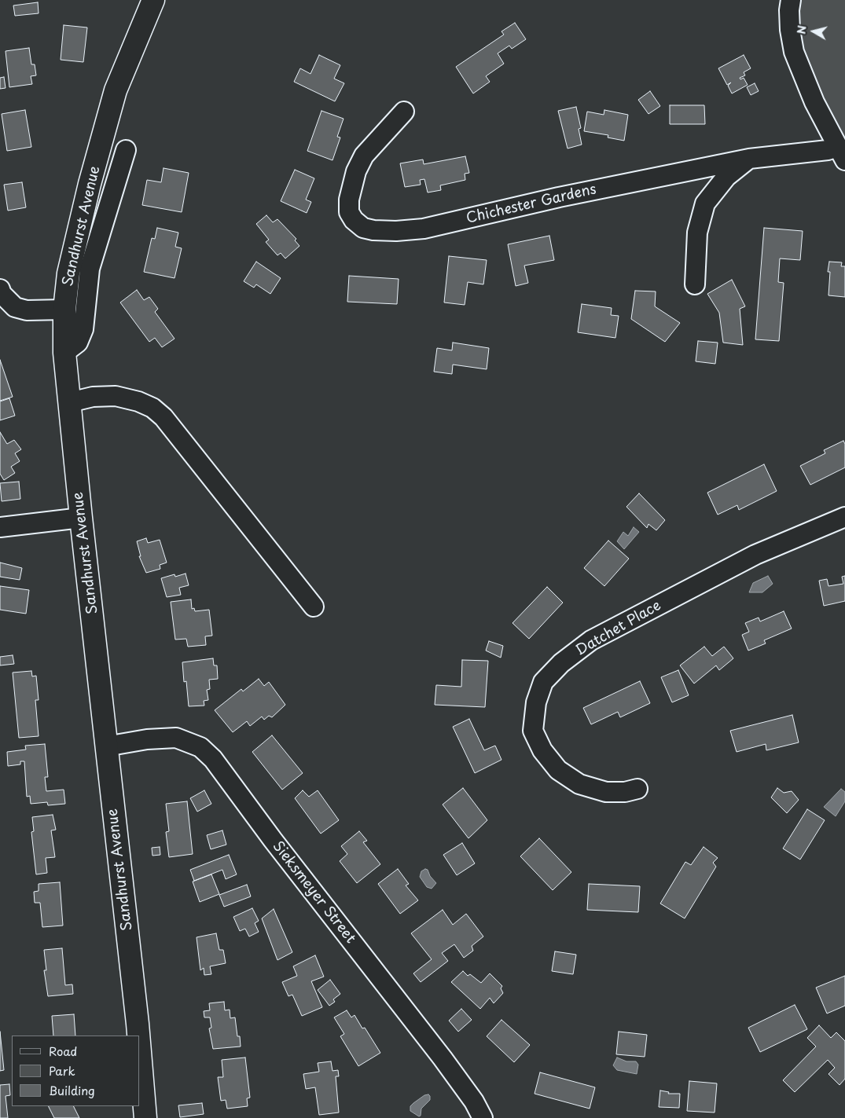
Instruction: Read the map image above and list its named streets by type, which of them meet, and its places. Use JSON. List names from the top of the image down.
{
  "streets": {
    "street": [
      "Chichester Gardens",
      "Sandhurst Avenue",
      "Datchet Place",
      "Sieksmeyer Street"
    ]
  },
  "crossings": [
    ["Sandhurst Avenue", "Sieksmeyer Street"]
  ],
  "legend": ["Road", "Park", "Building"],
  "north": "left"
}
